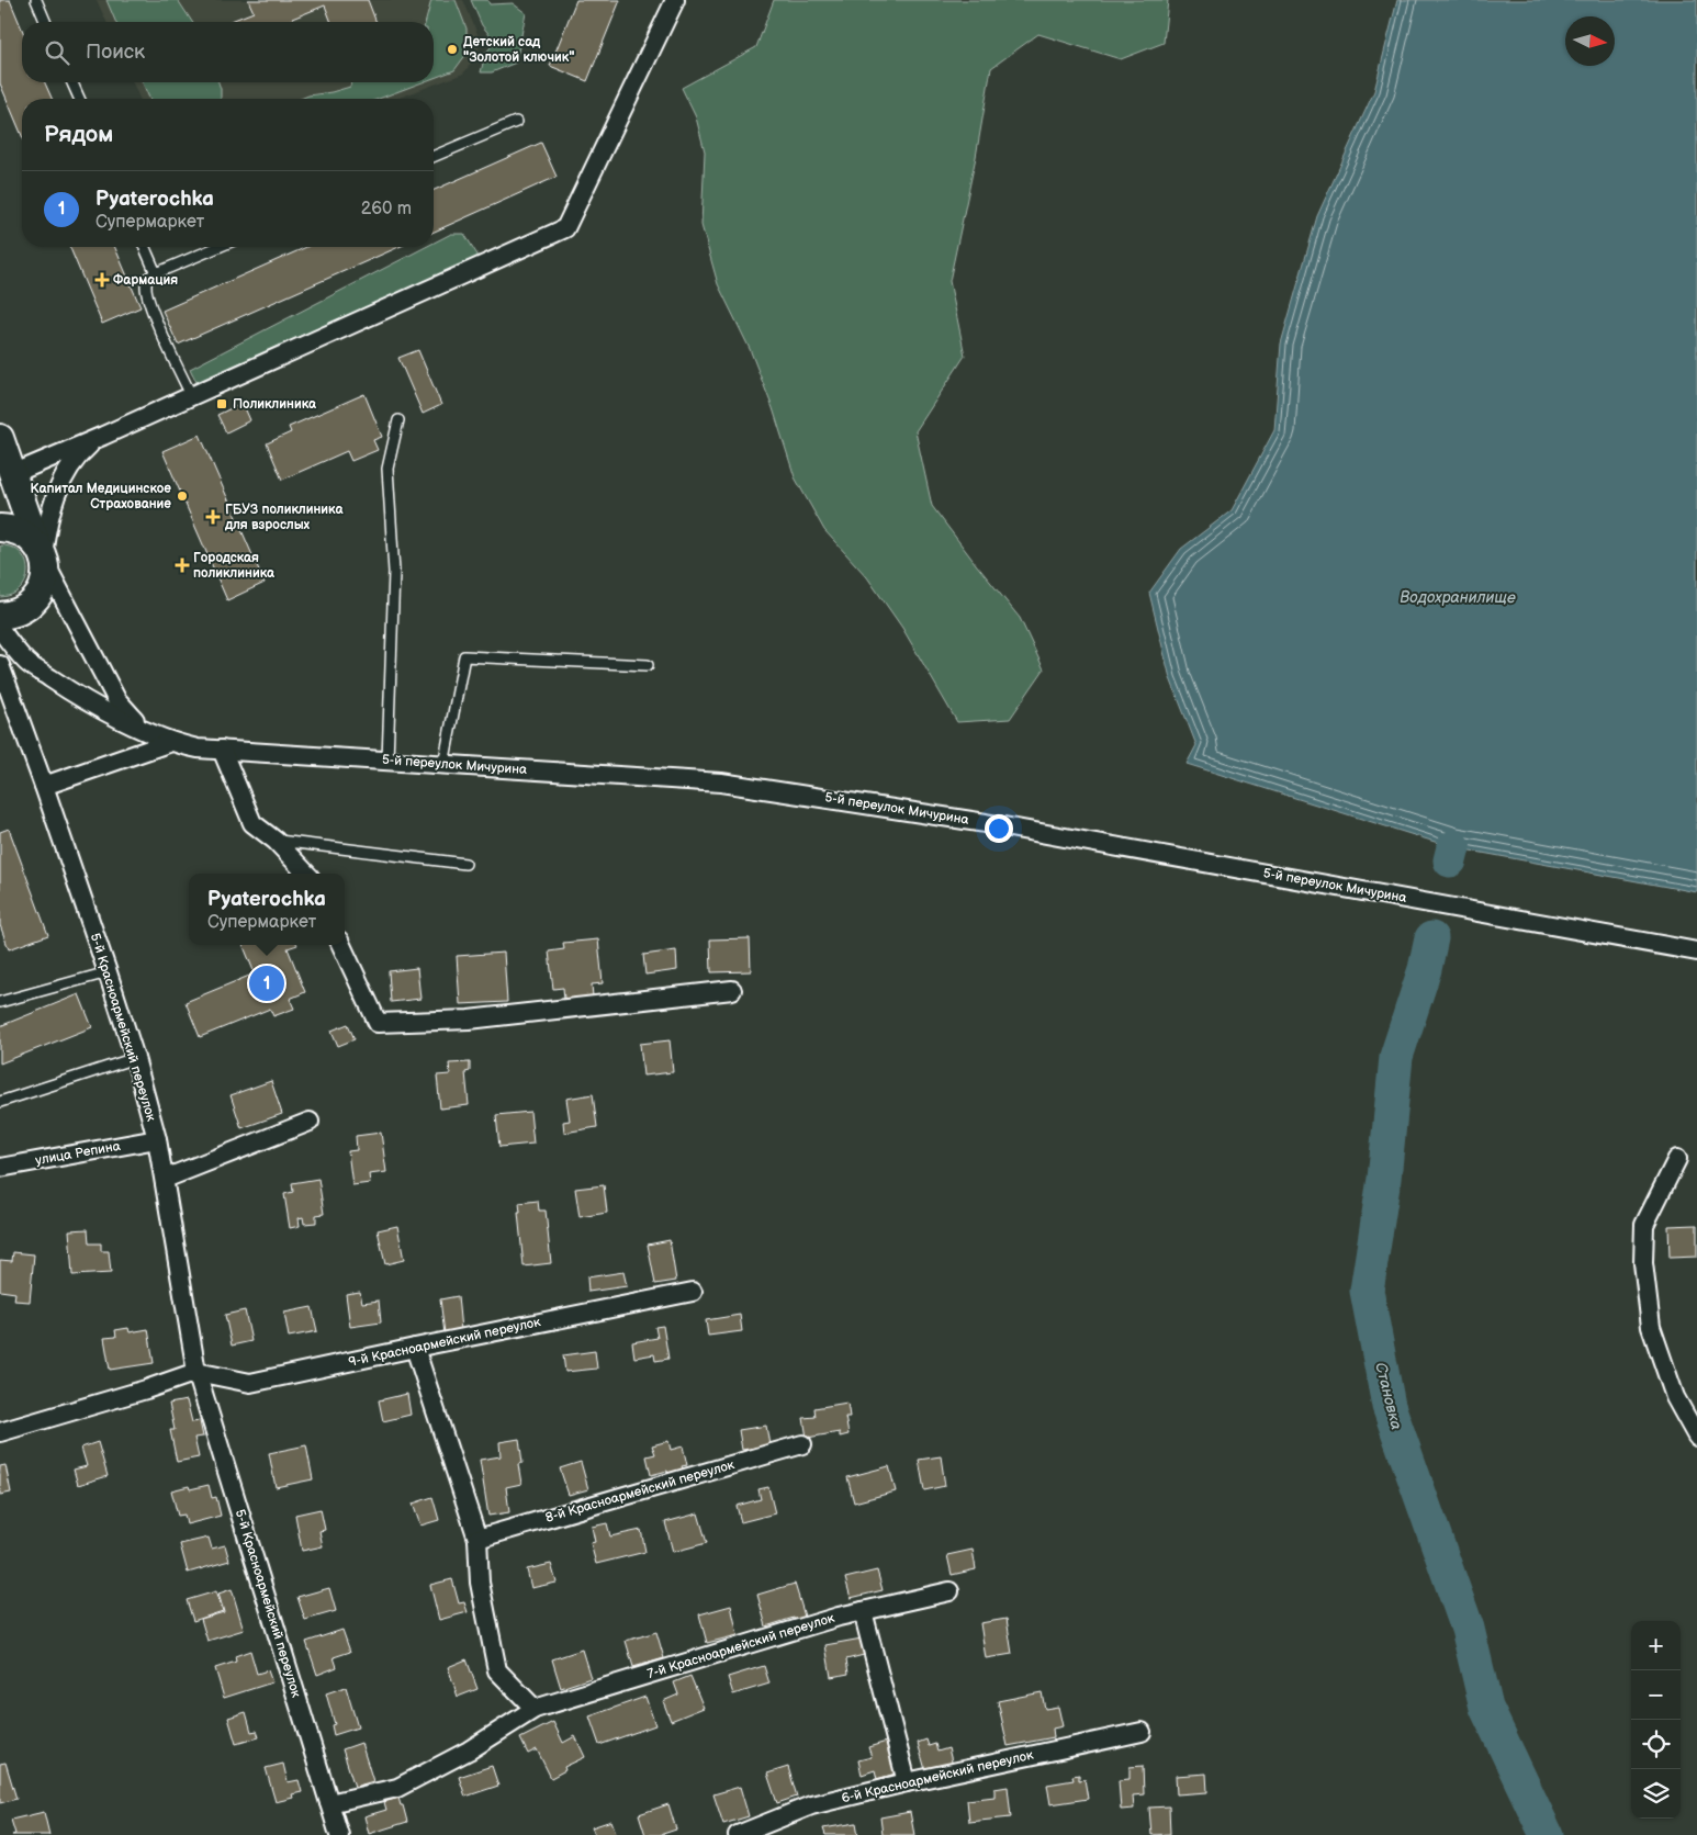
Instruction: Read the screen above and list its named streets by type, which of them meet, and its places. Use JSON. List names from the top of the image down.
{
  "streets": {
    "street": [
      "5-й переулок Мичурина",
      "5-й Красноармейский переулок",
      "улица Репина",
      "9-й Красноармейский переулок",
      "8-й Красноармейский переулок",
      "7-й Красноармейский переулок",
      "6-й Красноармейский переулок"
    ]
  },
  "crossings": [
    ["5-й Красноармейский переулок", "улица Репина"],
    ["5-й Красноармейский переулок", "9-й Красноармейский переулок"],
    ["5-й Красноармейский переулок", "7-й Красноармейский переулок"]
  ],
  "water": ["Водохранилище", "Становка"],
  "places": {
    "other": ["Детский сад \"Золотой ключик\"", "Капитал Медицинское Страхование"],
    "health": ["Фармация", "ГБУЗ поликлиника для взрослых", "Городская поликлиника"],
    "transit": ["Поликлиника"]
  },
  "north": "right",
  "page": {
    "search": "Поиск",
    "heading": "Рядом",
    "list": [
      {
        "mark": "1",
        "name": "Pyaterochka",
        "note": "Супермаркет",
        "value": "260 m"
      }
    ],
    "popup": ["Pyaterochka", "Супермаркет"],
    "pins": "1",
    "map_buttons": ["+", "−"]
  }
}
